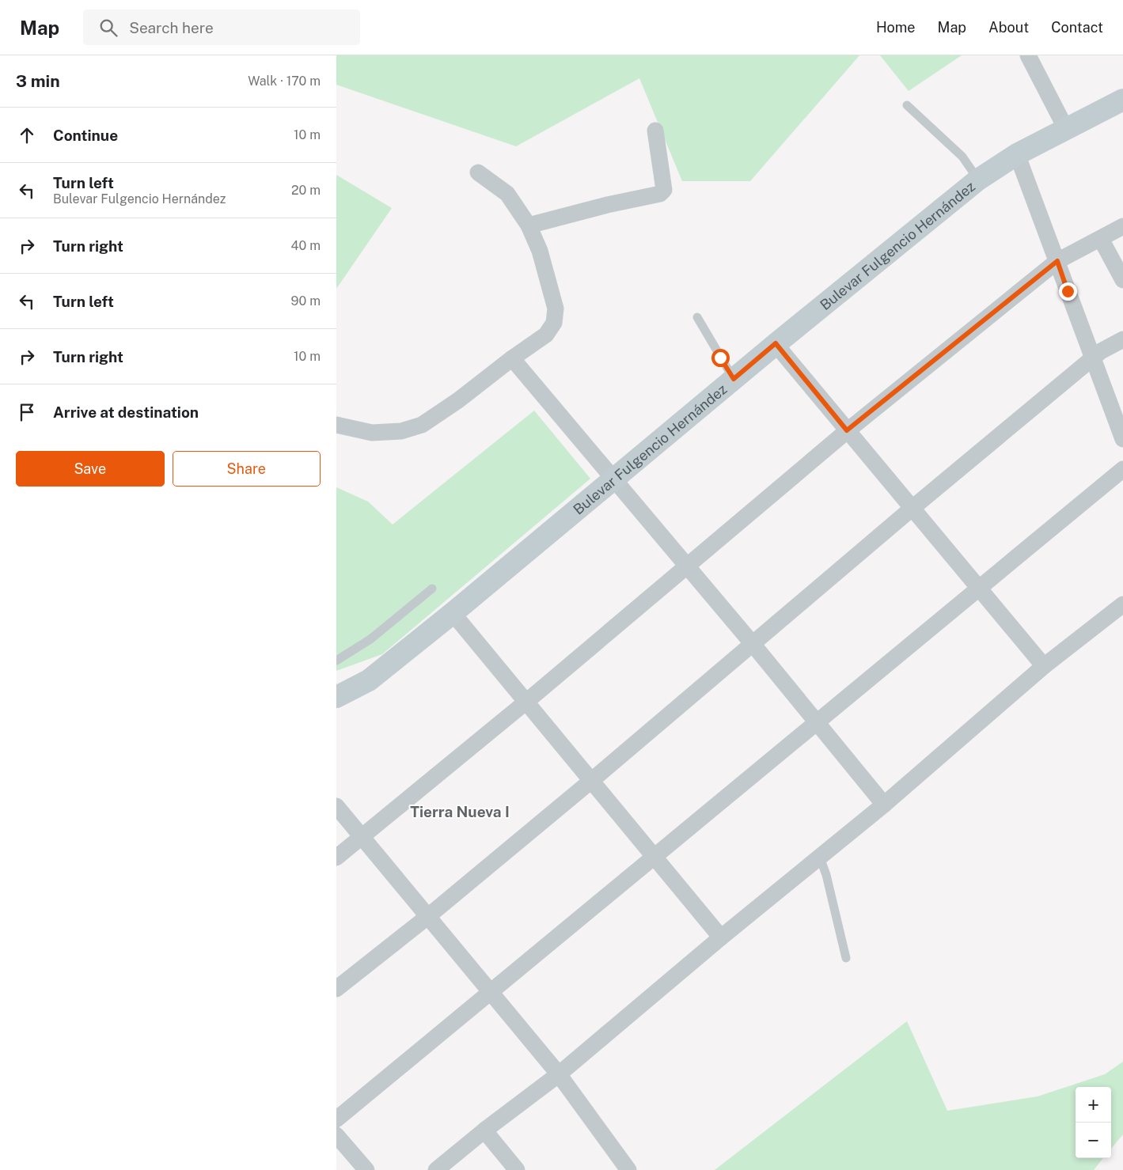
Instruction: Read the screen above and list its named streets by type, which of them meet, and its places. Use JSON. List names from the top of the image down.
{
  "streets": {
    "street": ["Bulevar Fulgencio Hernández"]
  },
  "districts": ["Tierra Nueva I"],
  "page": {
    "header": "Map",
    "search": "Search here",
    "nav": [
      "Home",
      "Map",
      "About",
      "Contact"
    ],
    "heading": ["3 min", "Walk · 170 m"],
    "list": [
      ["Continue", "10 m"],
      ["Turn left", "Bulevar Fulgencio Hernández", "20 m"],
      ["Turn right", "40 m"],
      ["Turn left", "90 m"],
      ["Turn right", "10 m"],
      "Arrive at destination"
    ],
    "buttons": ["Save", "Share"],
    "map_buttons": ["+", "−"]
  }
}
